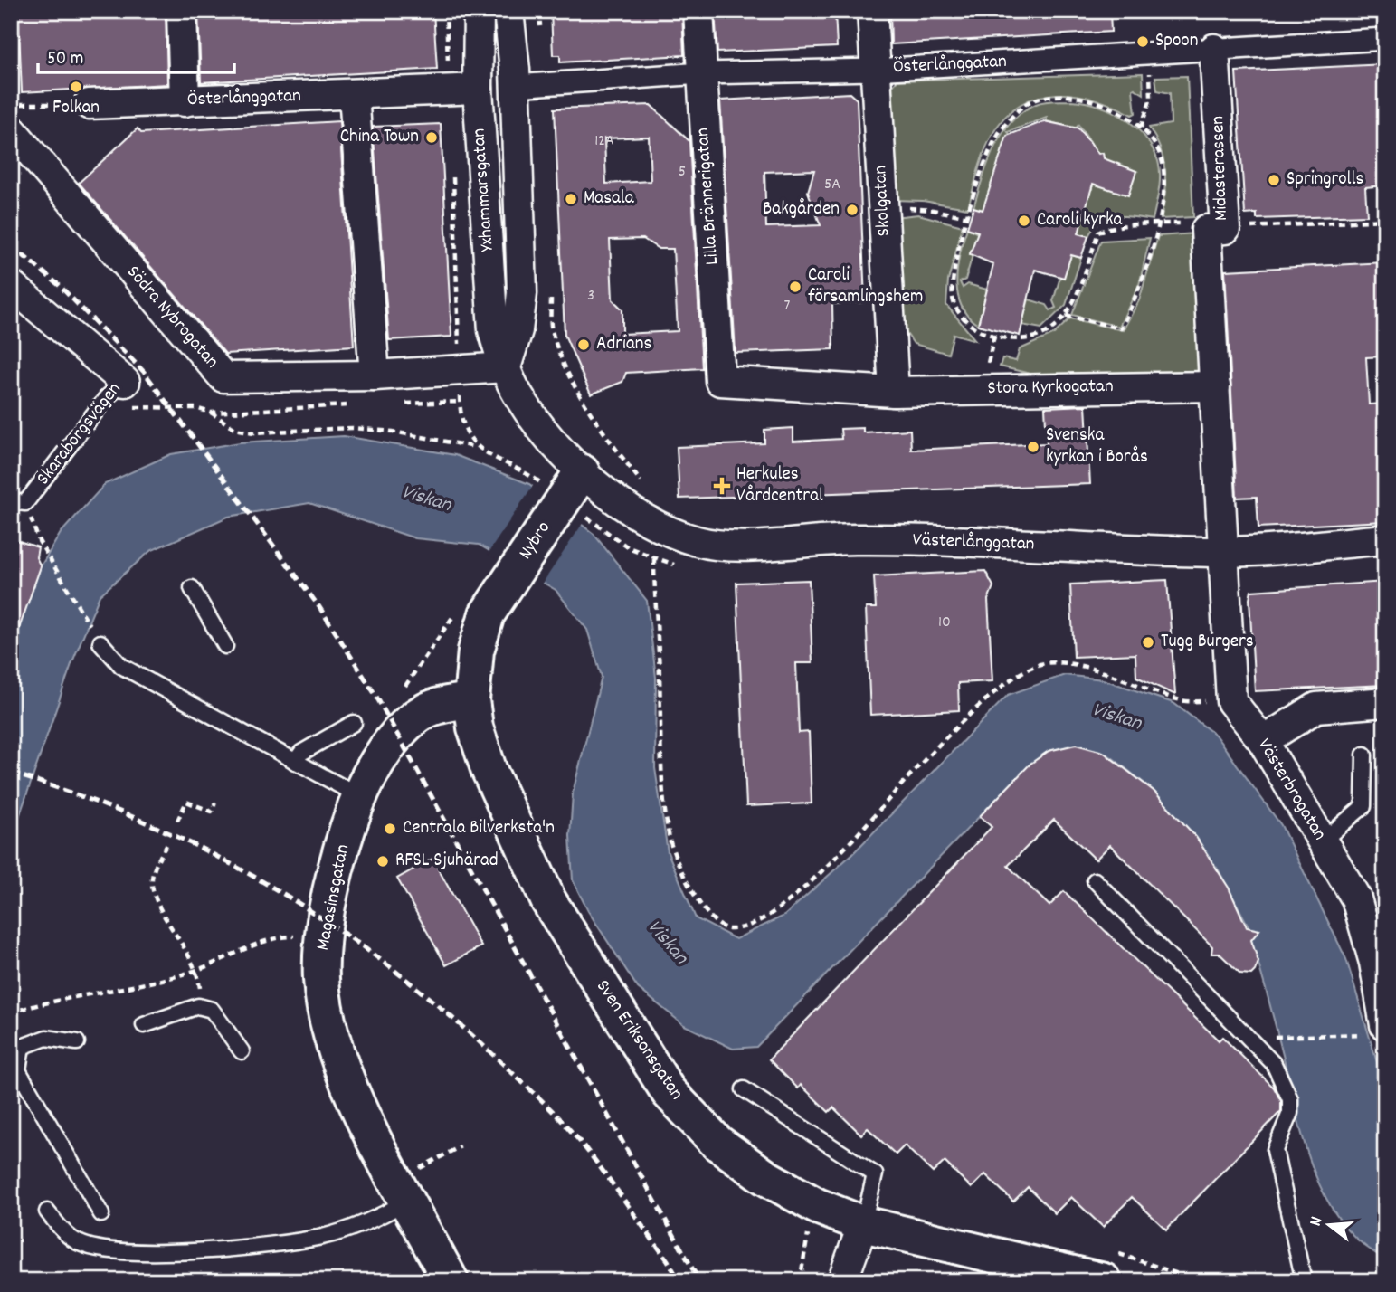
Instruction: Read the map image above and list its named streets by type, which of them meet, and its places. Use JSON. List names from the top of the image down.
{
  "streets": {
    "street": [
      "Österlånggatan",
      "Midasterassen",
      "Yxhammarsgatan",
      "Lilla Brännerigatan",
      "Skolgatan",
      "Södra Nybrogatan",
      "Stora Kyrkogatan",
      "Skaraborgsvägen",
      "Nybro",
      "Västerlånggatan",
      "Västerbrogatan",
      "Magasinsgatan",
      "Sven Eriksonsgatan"
    ]
  },
  "crossings": [
    ["Österlånggatan", "Midasterassen"],
    ["Österlånggatan", "Yxhammarsgatan"],
    ["Österlånggatan", "Lilla Brännerigatan"],
    ["Österlånggatan", "Skolgatan"],
    ["Midasterassen", "Stora Kyrkogatan"],
    ["Yxhammarsgatan", "Södra Nybrogatan"],
    ["Yxhammarsgatan", "Nybro"],
    ["Yxhammarsgatan", "Västerlånggatan"],
    ["Lilla Brännerigatan", "Stora Kyrkogatan"],
    ["Skolgatan", "Stora Kyrkogatan"],
    ["Nybro", "Västerlånggatan"],
    ["Nybro", "Sven Eriksonsgatan"],
    ["Magasinsgatan", "Sven Eriksonsgatan"]
  ],
  "water": ["Viskan"],
  "places": {
    "other": [
      "Spoon",
      "Folkan",
      "China Town",
      "Springrolls",
      "Masala",
      "Bakgården",
      "Caroli kyrka",
      "Caroli församlingshem",
      "Adrians",
      "Svenska kyrkan i Borås",
      "Tugg Burgers",
      "Centrala Bilverksta'n",
      "RFSL Sjuhärad"
    ],
    "health": ["Herkules Vårdcentral"]
  },
  "house_numbers": [
    "12A",
    "5",
    "5A",
    "3",
    "7",
    "10"
  ],
  "scale_bar": "50 m",
  "north": "left"
}
